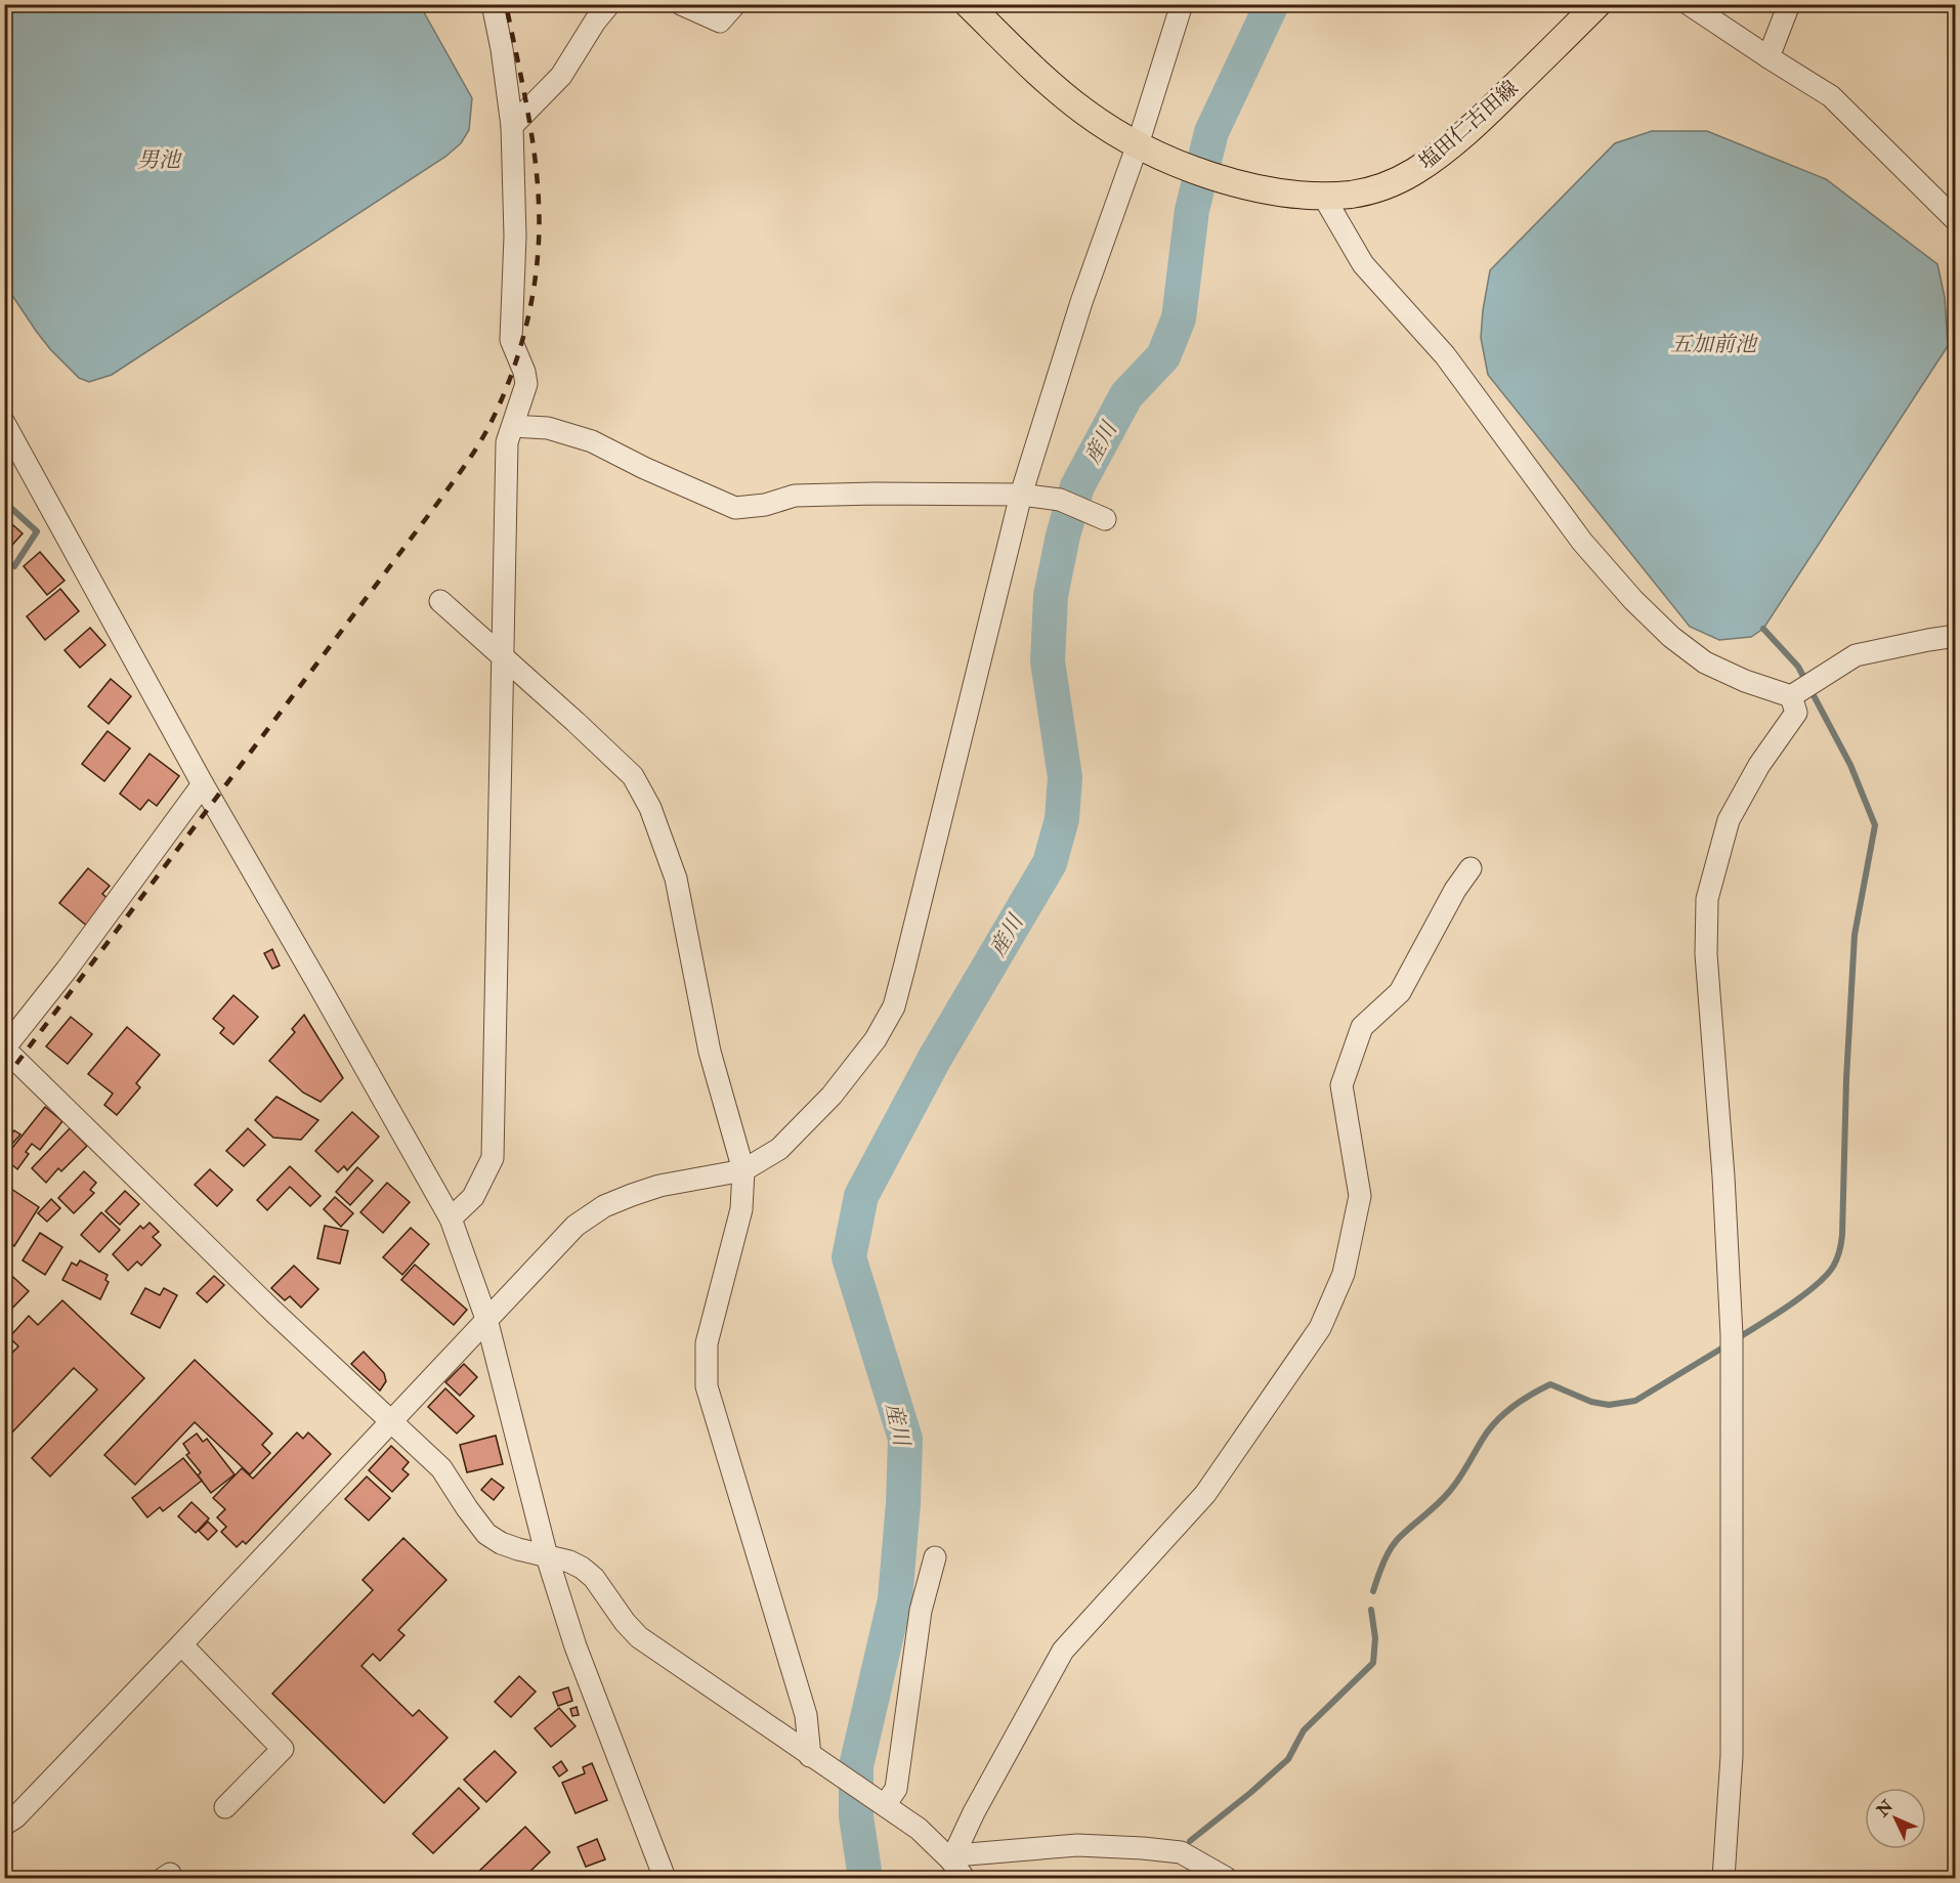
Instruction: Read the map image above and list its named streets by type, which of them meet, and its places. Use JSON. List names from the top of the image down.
{
  "streets": {
    "main road": ["塩田仁古田線"]
  },
  "water": ["男池", "五加前池", "産川"],
  "north": "top left"
}
